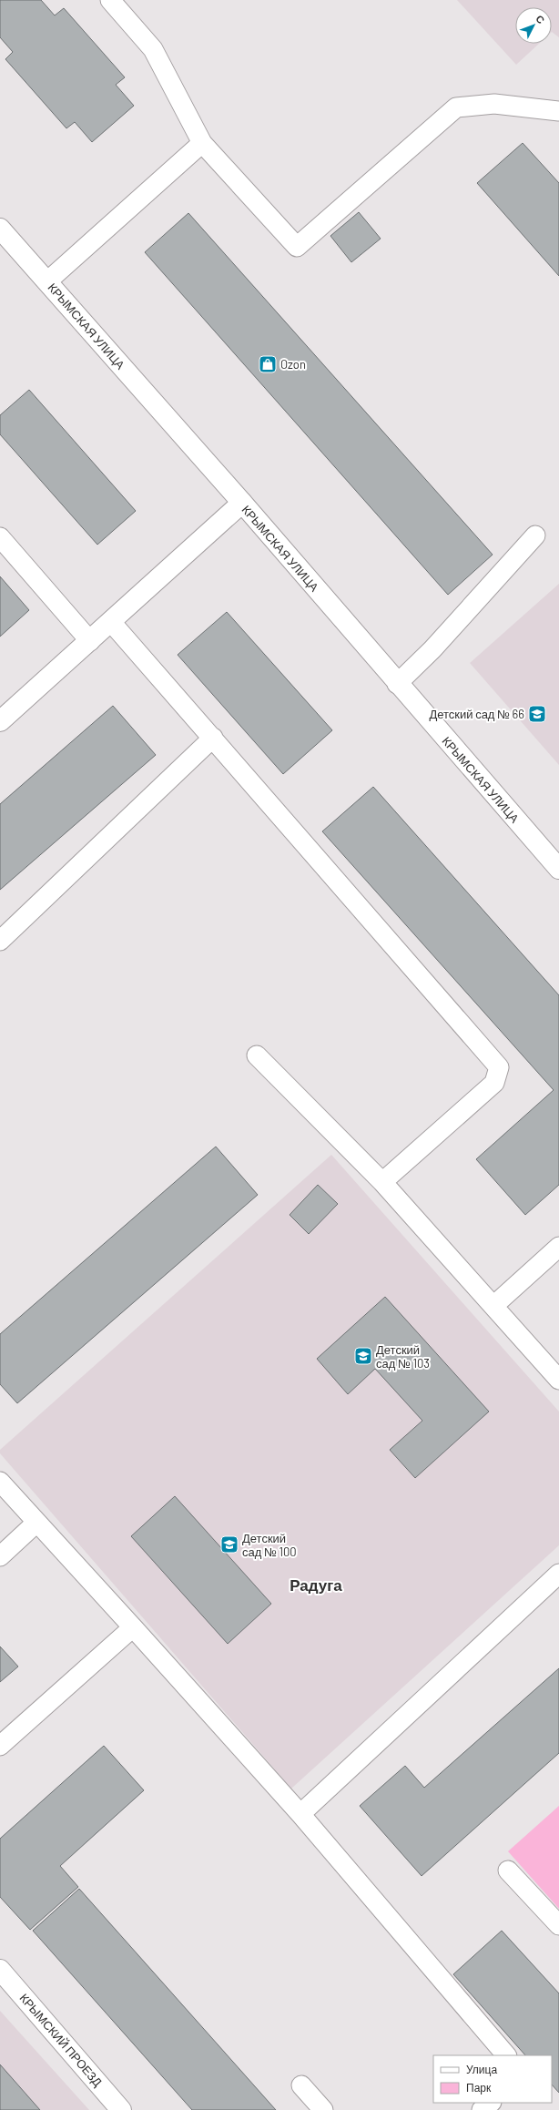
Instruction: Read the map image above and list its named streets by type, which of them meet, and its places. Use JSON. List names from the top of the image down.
{
  "streets": {
    "main road": ["КРЫМСКАЯ УЛИЦА", "КРЫМСКИЙ ПРОЕЗД"]
  },
  "districts": ["Радуга"],
  "places": {
    "shop": ["Ozon"],
    "school or university": ["Детский сад № 66", "Детский сад № 103", "Детский сад № 100"]
  },
  "legend": ["Улица", "Парк"],
  "north": "top right"
}
